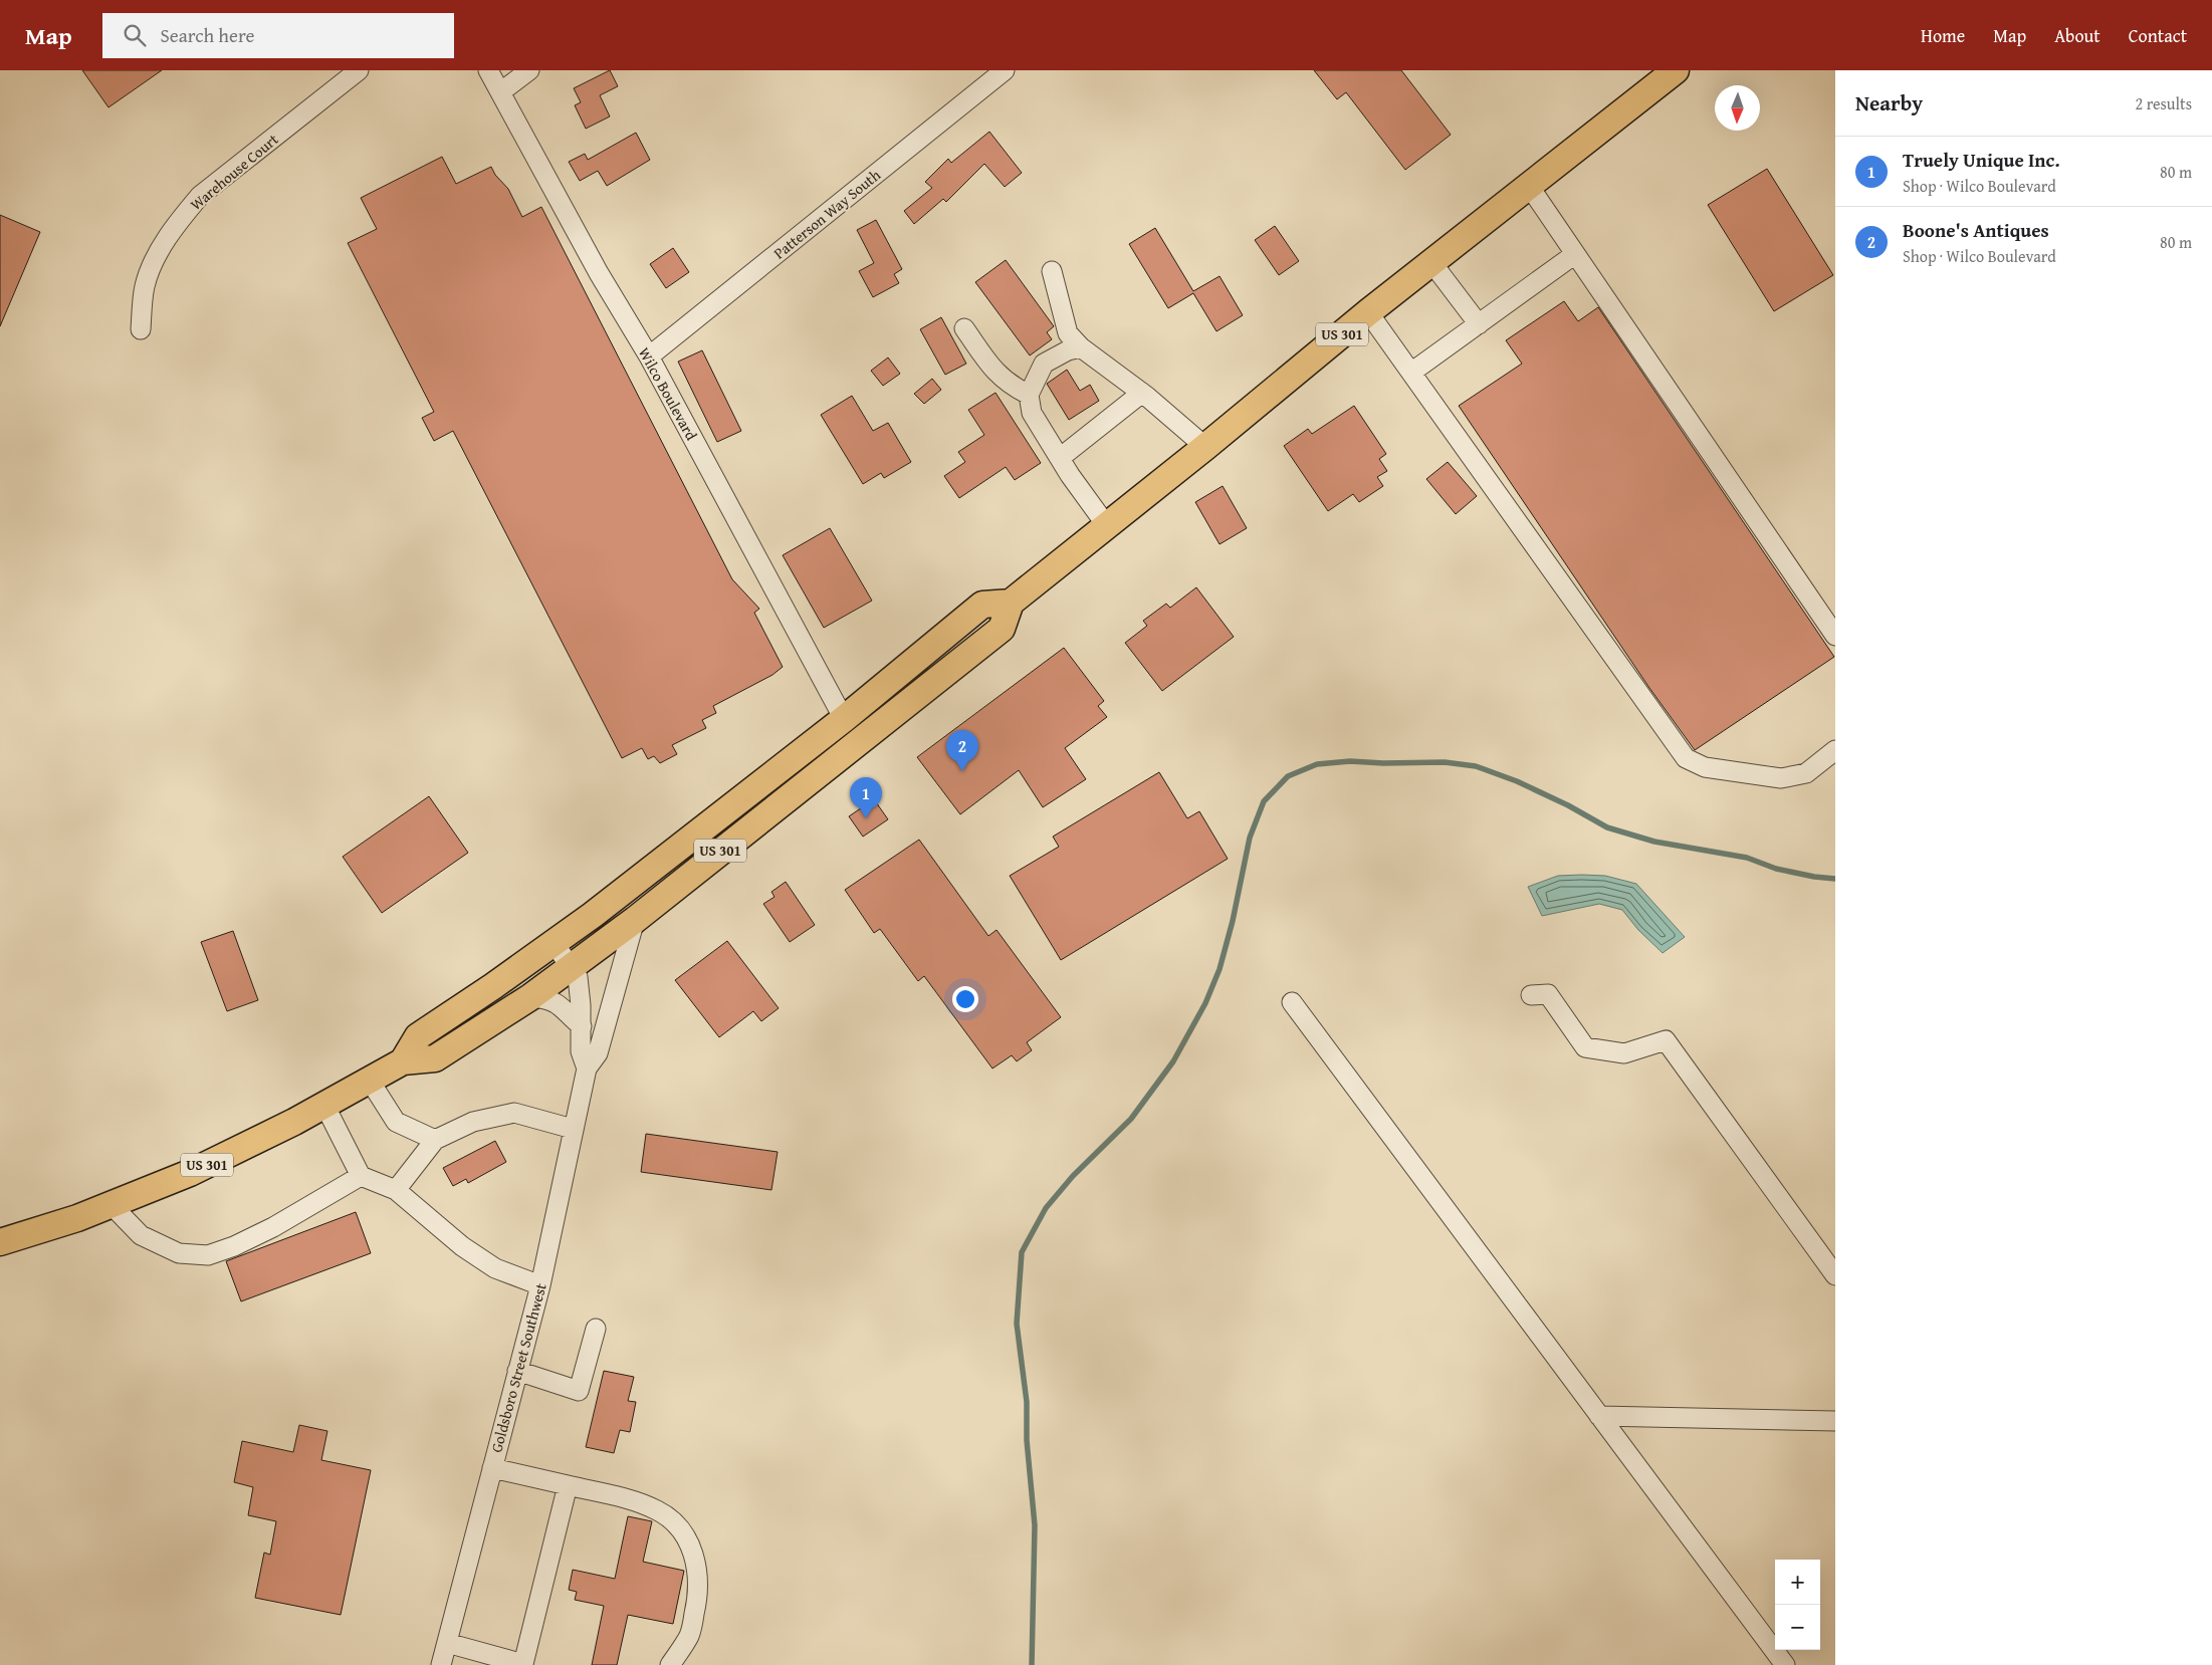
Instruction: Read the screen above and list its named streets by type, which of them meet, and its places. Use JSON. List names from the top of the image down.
{
  "streets": {
    "highway": ["US 301"],
    "street": [
      "Warehouse Court",
      "Patterson Way South",
      "Wilco Boulevard",
      "Goldsboro Street Southwest"
    ]
  },
  "crossings": [
    ["Patterson Way South", "Wilco Boulevard"],
    ["US 301", "Wilco Boulevard"],
    ["US 301", "Goldsboro Street Southwest"]
  ],
  "north": "bottom",
  "page": {
    "header": "Map",
    "search": "Search here",
    "nav": [
      "Home",
      "Map",
      "About",
      "Contact"
    ],
    "heading": ["Nearby", "2 results"],
    "list": [
      {
        "mark": "1",
        "name": "Truely Unique Inc.",
        "note": "Shop · Wilco Boulevard",
        "value": "80 m"
      },
      {
        "mark": "2",
        "name": "Boone's Antiques",
        "note": "Shop · Wilco Boulevard",
        "value": "80 m"
      }
    ],
    "pins": ["2", "1"],
    "map_buttons": ["+", "−"]
  }
}
